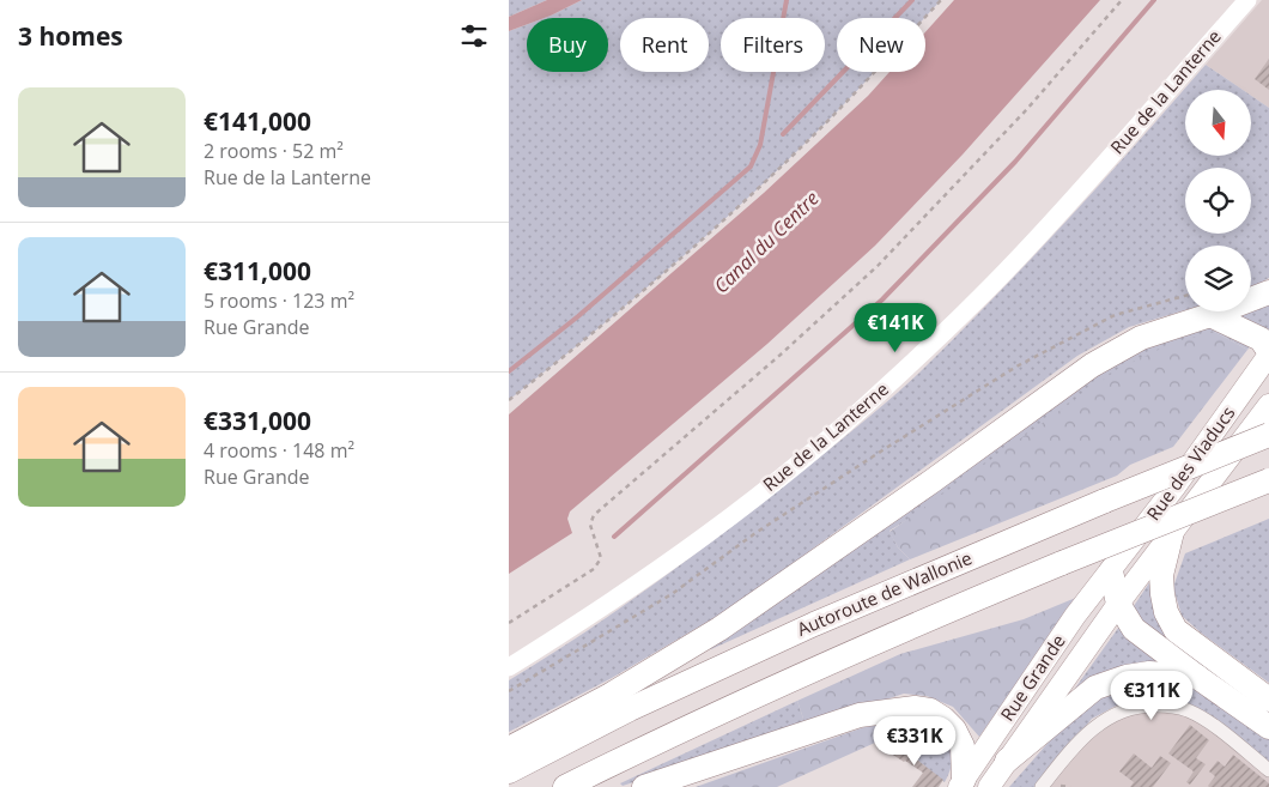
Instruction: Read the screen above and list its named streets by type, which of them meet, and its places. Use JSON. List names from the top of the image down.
{
  "streets": {
    "highway": ["Autoroute de Wallonie"],
    "main road": ["Rue de la Lanterne", "Rue des Viaducs", "Rue Grande"]
  },
  "crossings": [
    ["Rue des Viaducs", "Rue Grande"]
  ],
  "water": ["Canal du Centre"],
  "north": "bottom",
  "page": {
    "heading": "3 homes",
    "chip": [
      "Buy",
      "Rent",
      "Filters",
      "New"
    ],
    "list": [
      {
        "name": "€141,000",
        "note": "2 rooms · 52 m² · Rue de la Lanterne"
      },
      {
        "name": "€311,000",
        "note": "5 rooms · 123 m² · Rue Grande"
      },
      {
        "name": "€331,000",
        "note": "4 rooms · 148 m² · Rue Grande"
      }
    ],
    "price": ["€141K", "€311K", "€331K"]
  }
}
